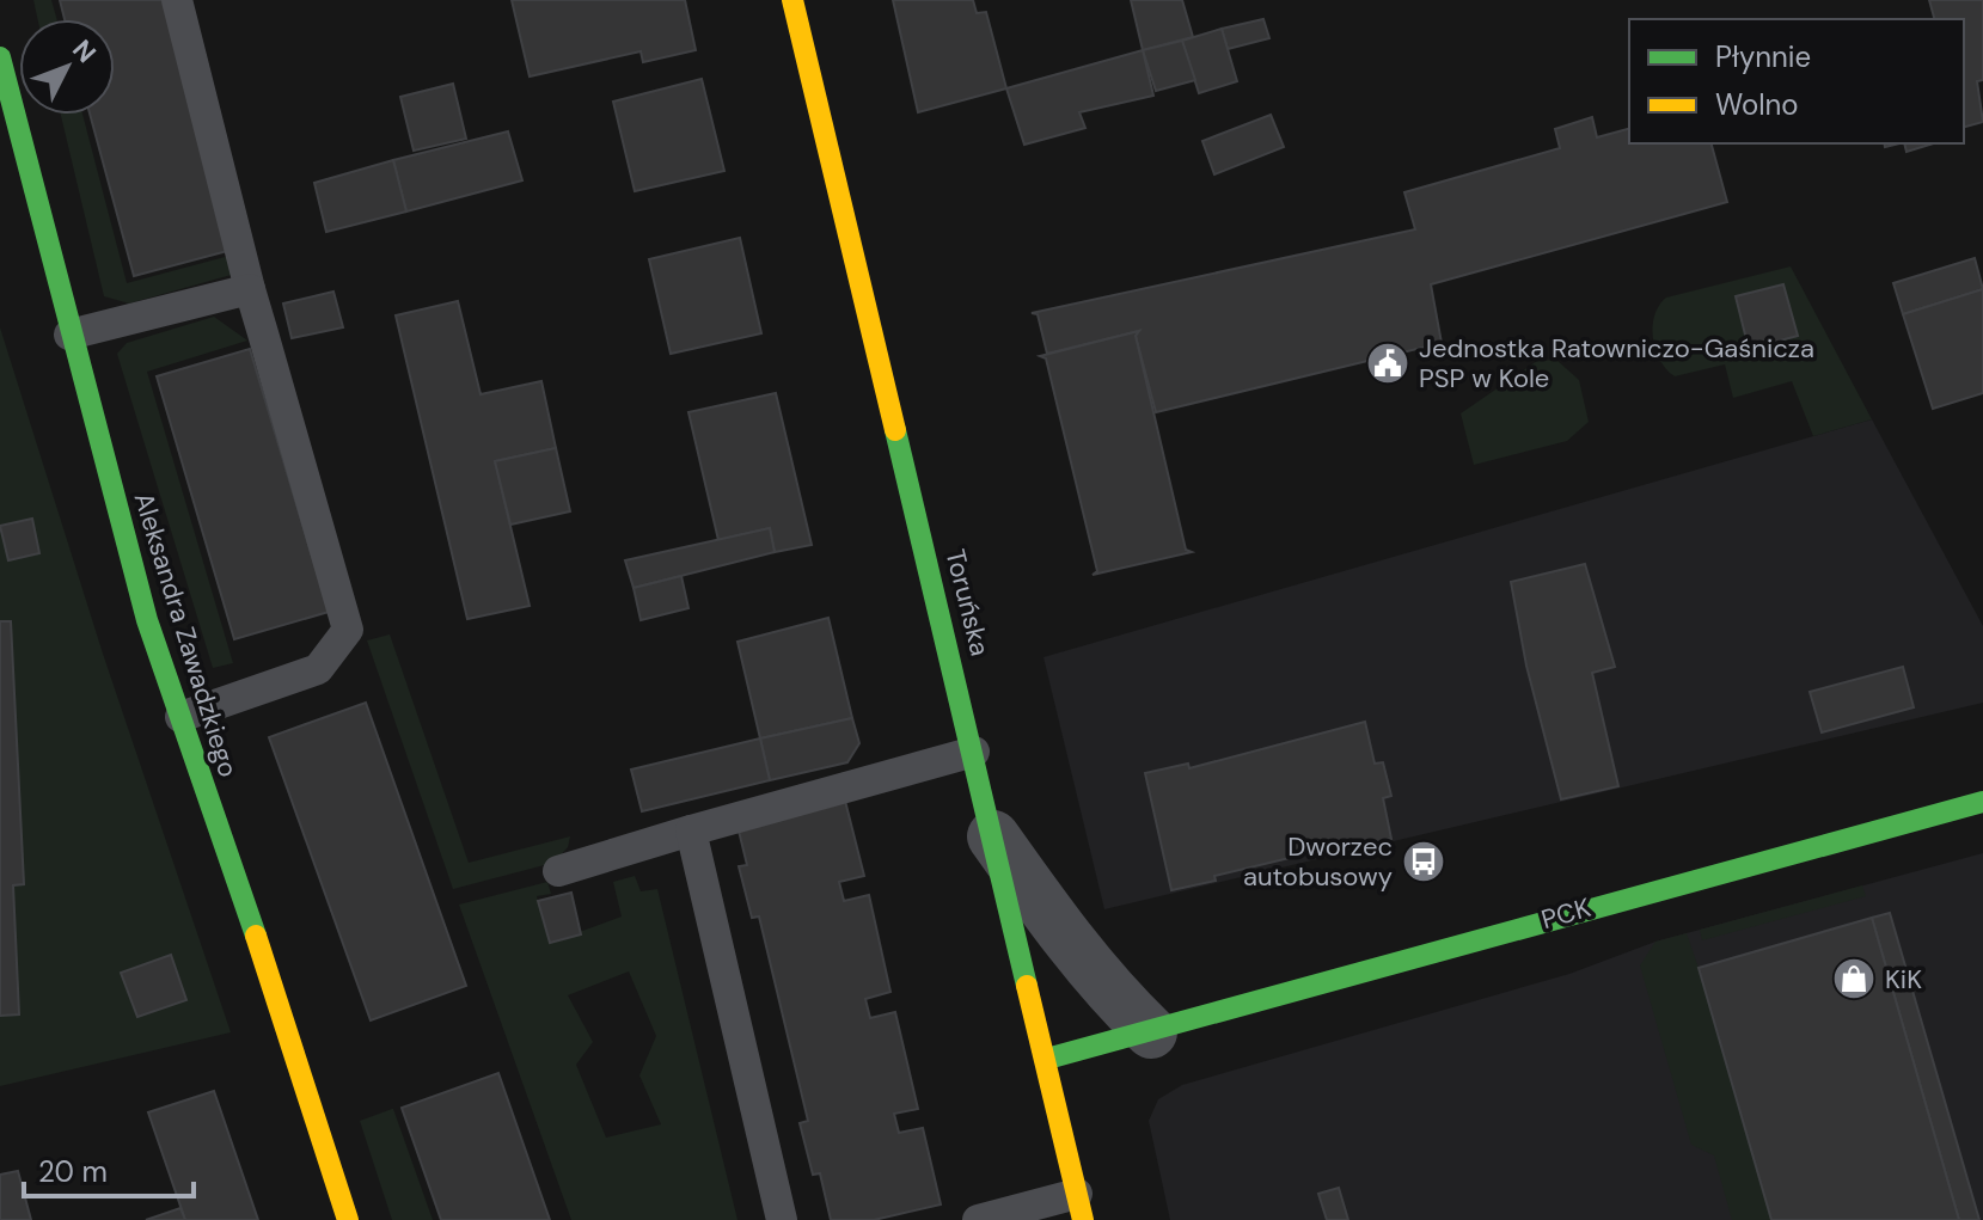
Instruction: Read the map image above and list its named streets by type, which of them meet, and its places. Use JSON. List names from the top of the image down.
{
  "streets": {
    "street": ["Toruńska", "Aleksandra Zawadzkiego", "PCK"]
  },
  "crossings": [
    ["Toruńska", "PCK"]
  ],
  "places": {
    "public building": ["Jednostka Ratowniczo-Gaśnicza PSP w Kole"],
    "bus stop": ["Dworzec autobusowy"],
    "shop": ["KiK"]
  },
  "legend": ["Płynnie", "Wolno"],
  "scale_bar": "20 m",
  "north": "top right"
}
